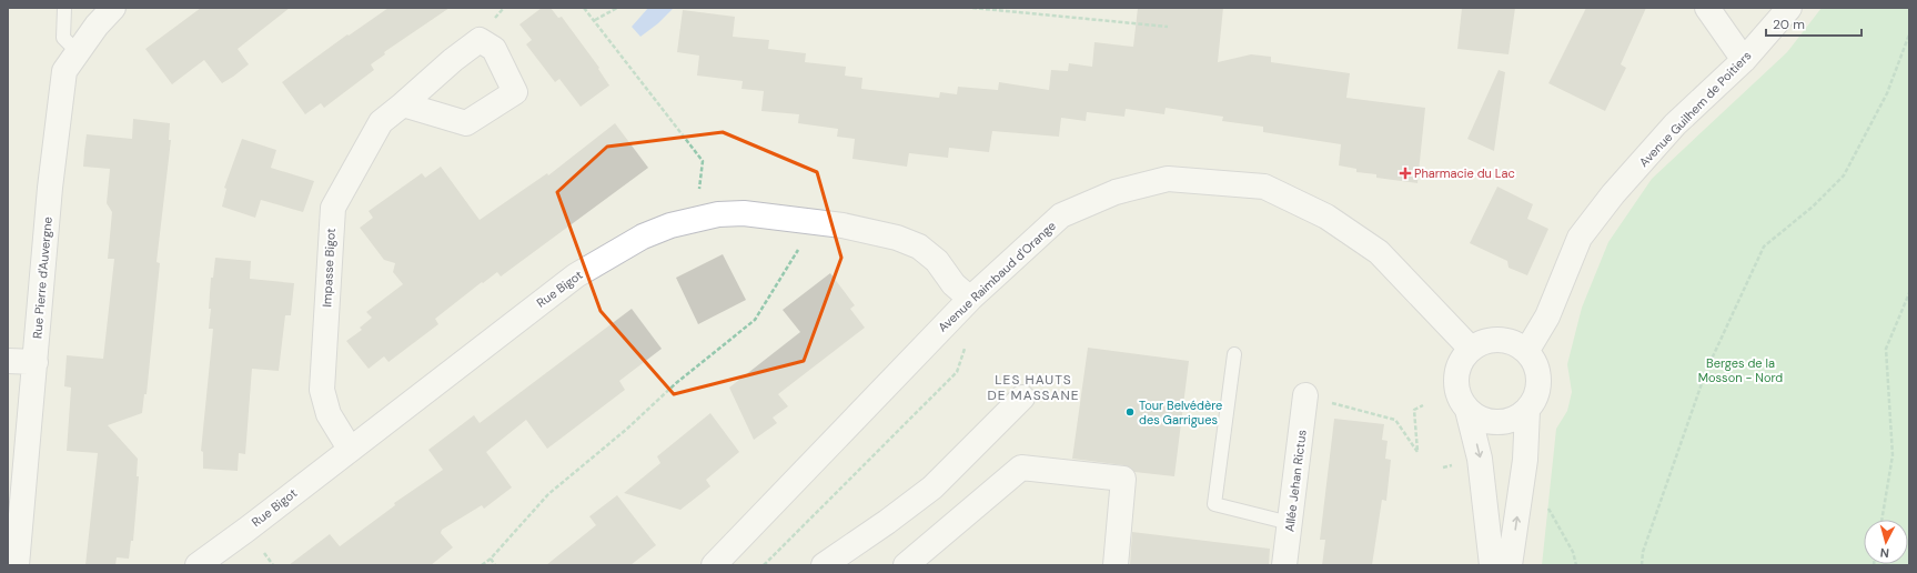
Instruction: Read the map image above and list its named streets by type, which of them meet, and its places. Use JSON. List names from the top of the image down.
{
  "streets": {
    "street": [
      "Avenue Guilhem de Poitiers",
      "Impasse Bigot",
      "Avenue Raimbaud d'Orange",
      "Rue Pierre d'Auvergne",
      "Rue Bigot",
      "Allée Jehan Rictus"
    ]
  },
  "crossings": [
    ["Avenue Guilhem de Poitiers", "Avenue Raimbaud d'Orange"],
    ["Impasse Bigot", "Rue Bigot"],
    ["Avenue Raimbaud d'Orange", "Rue Bigot"]
  ],
  "districts": ["LES HAUTS DE MASSANE"],
  "parks": ["Berges de la Mosson - Nord"],
  "places": {
    "health": ["Pharmacie du Lac"],
    "other": ["Tour Belvédère des Garrigues"]
  },
  "scale_bar": "20 m",
  "north": "bottom"
}
